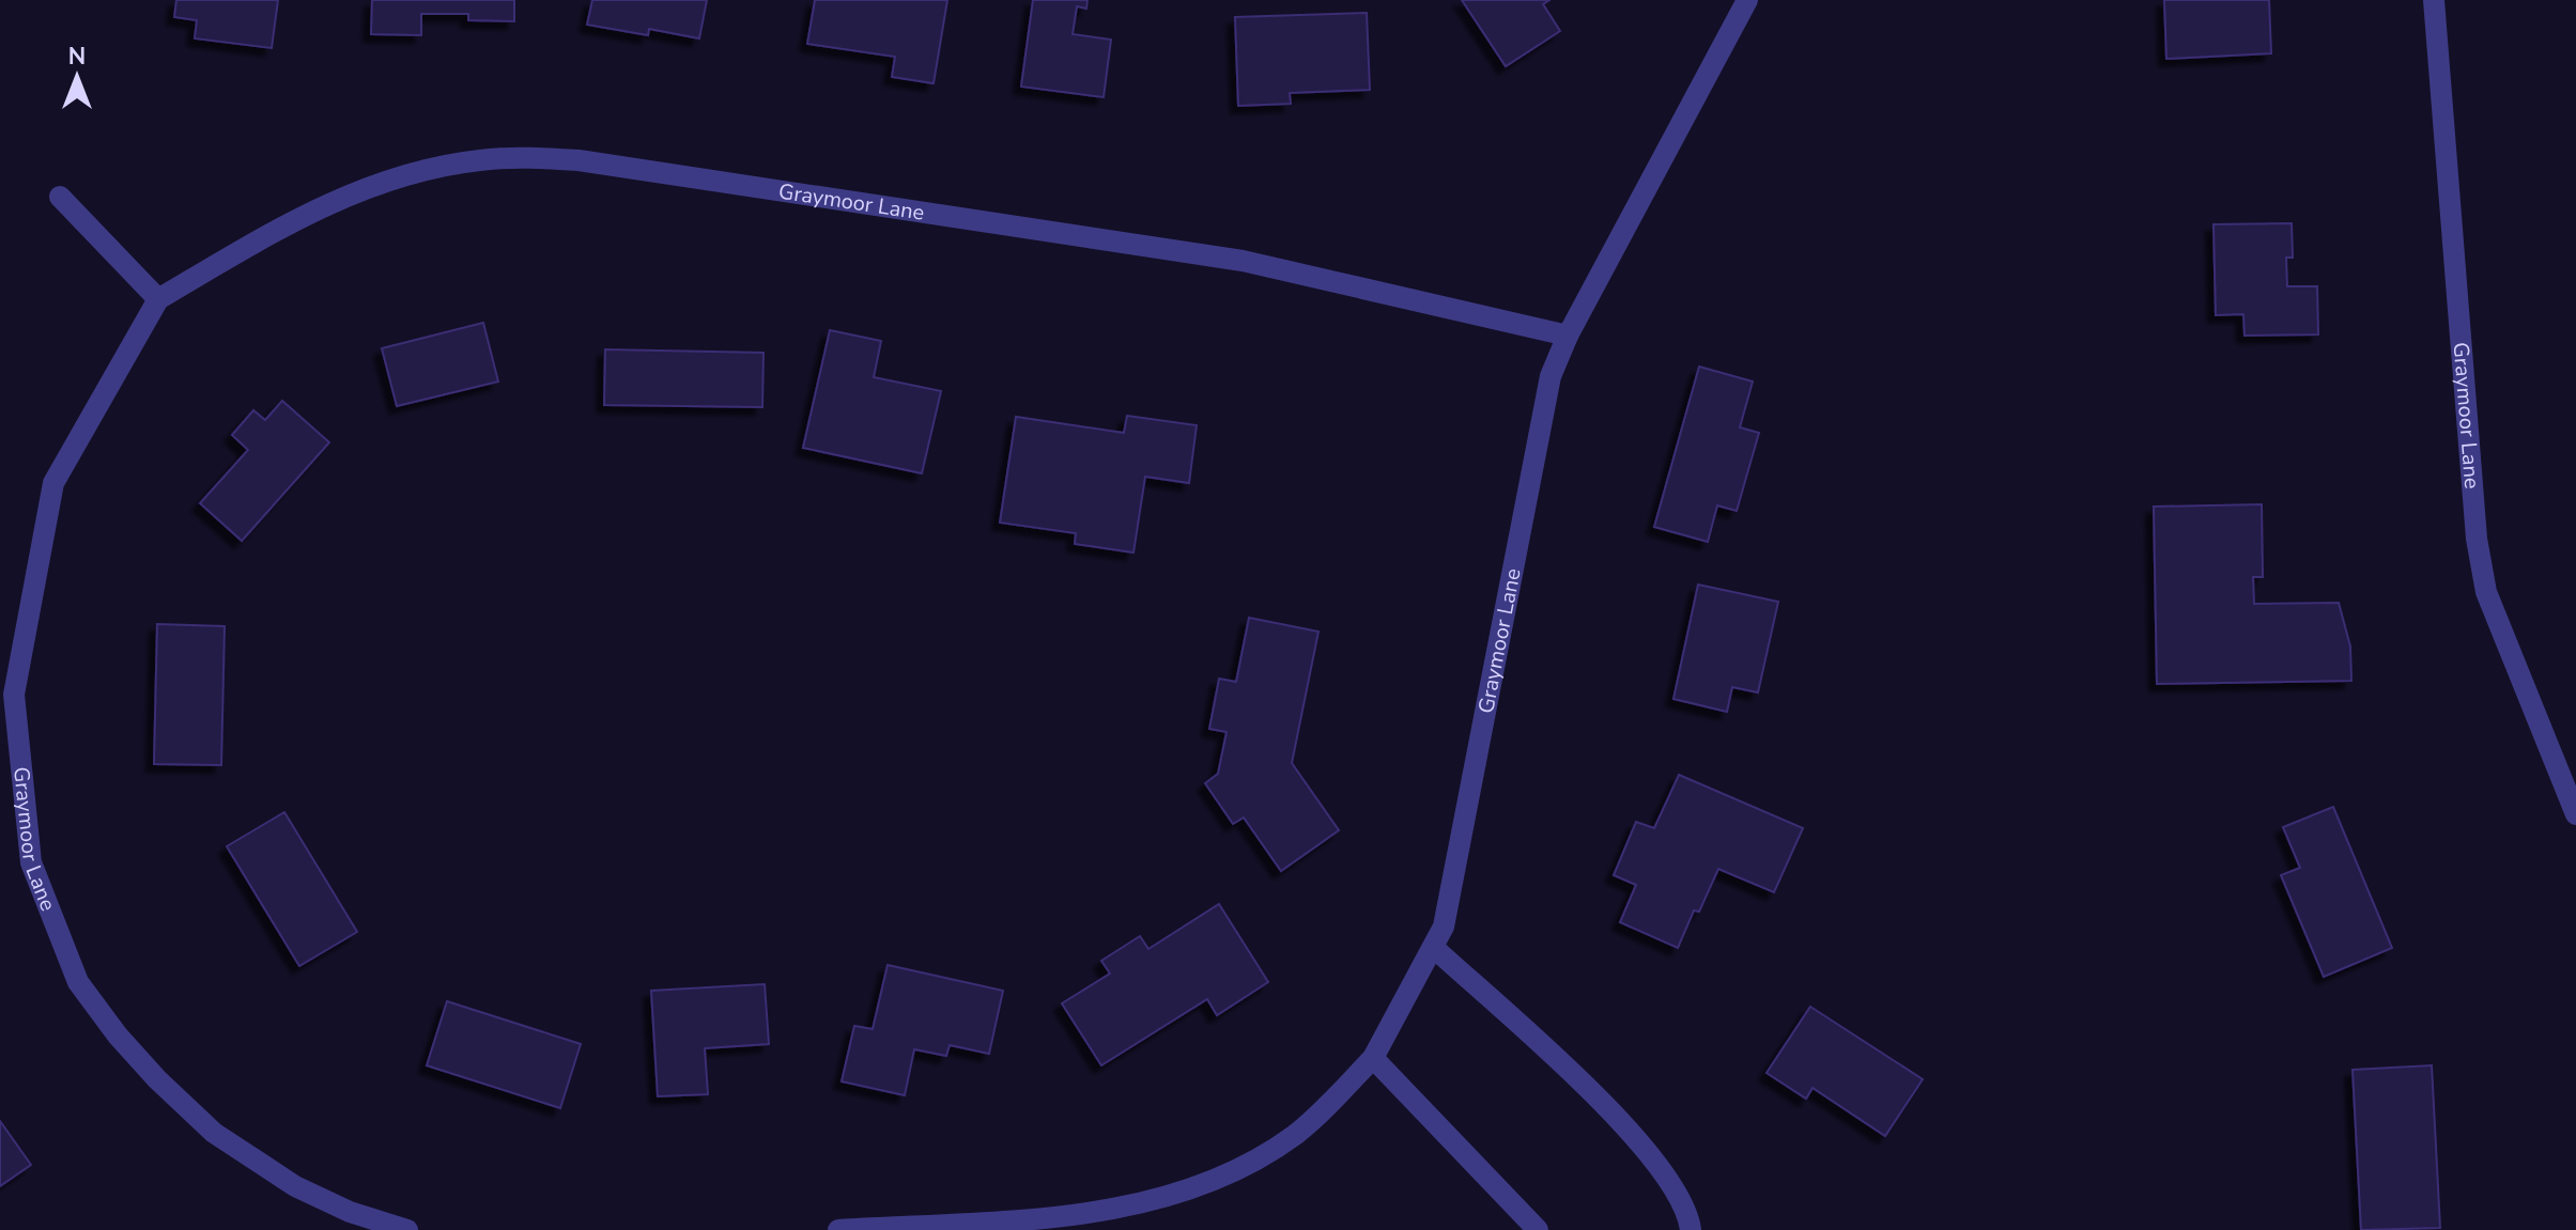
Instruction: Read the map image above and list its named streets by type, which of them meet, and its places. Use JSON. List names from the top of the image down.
{
  "streets": {
    "street": ["Graymoor Lane"]
  },
  "north": "top"
}
